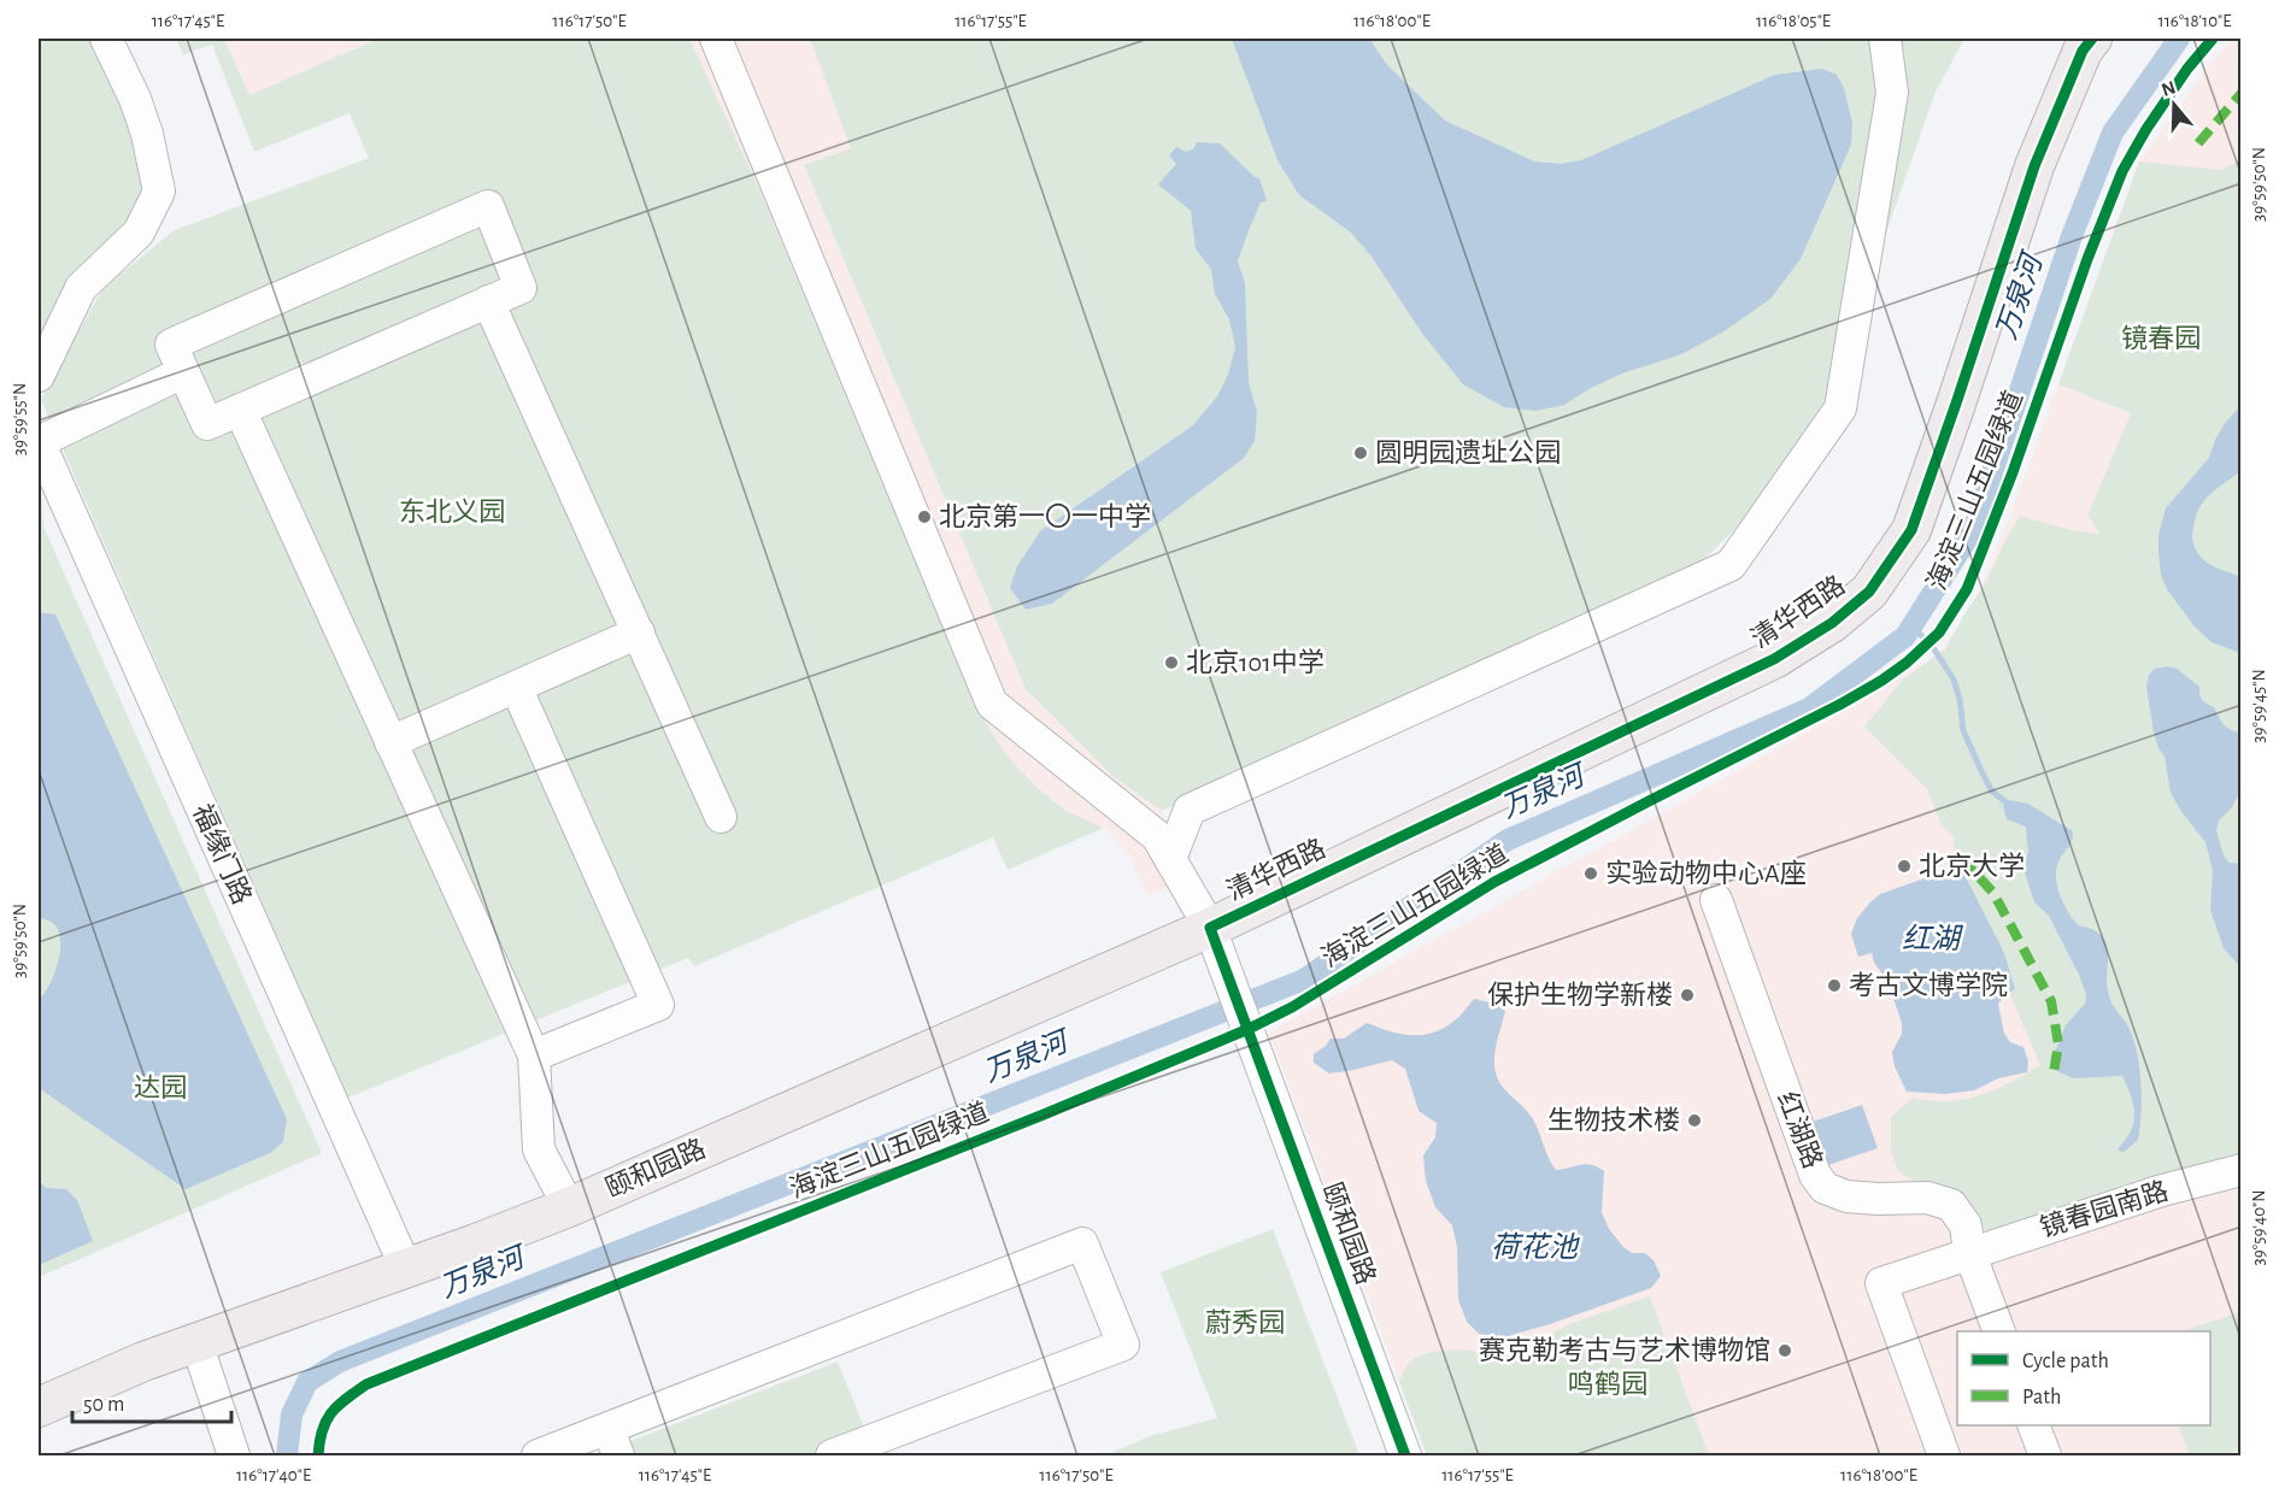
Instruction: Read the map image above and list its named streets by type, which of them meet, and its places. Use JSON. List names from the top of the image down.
{
  "streets": {
    "main road": ["清华西路", "颐和园路"],
    "street": ["福缘门路", "红湖路", "镜春园南路"],
    "cycle path": ["海淀三山五园绿道"]
  },
  "crossings": [
    ["清华西路", "颐和园路"],
    ["福缘门路", "颐和园路"],
    ["红湖路", "镜春园南路"]
  ],
  "water": ["万泉河", "红湖", "荷花池"],
  "parks": [
    "镜春园",
    "东北义园",
    "达园",
    "蔚秀园",
    "鸣鹤园"
  ],
  "places": [
    "圆明园遗址公园",
    "北京第一〇一中学",
    "北京101中学",
    "北京大学",
    "实验动物中心A座",
    "考古文博学院",
    "保护生物学新楼",
    "生物技术楼",
    "赛克勒考古与艺术博物馆"
  ],
  "legend": ["Cycle path", "Path"],
  "scale_bar": "50 m",
  "north": "top",
  "coordinates": [
    "116°17'45\"E",
    "116°17'50\"E",
    "116°17'55\"E",
    "116°18'00\"E",
    "116°18'05\"E",
    "116°18'10\"E",
    "39°59'50\"N",
    "39°59'55\"N",
    "39°59'45\"N",
    "39°59'40\"N",
    "116°17'40\"E"
  ]
}
